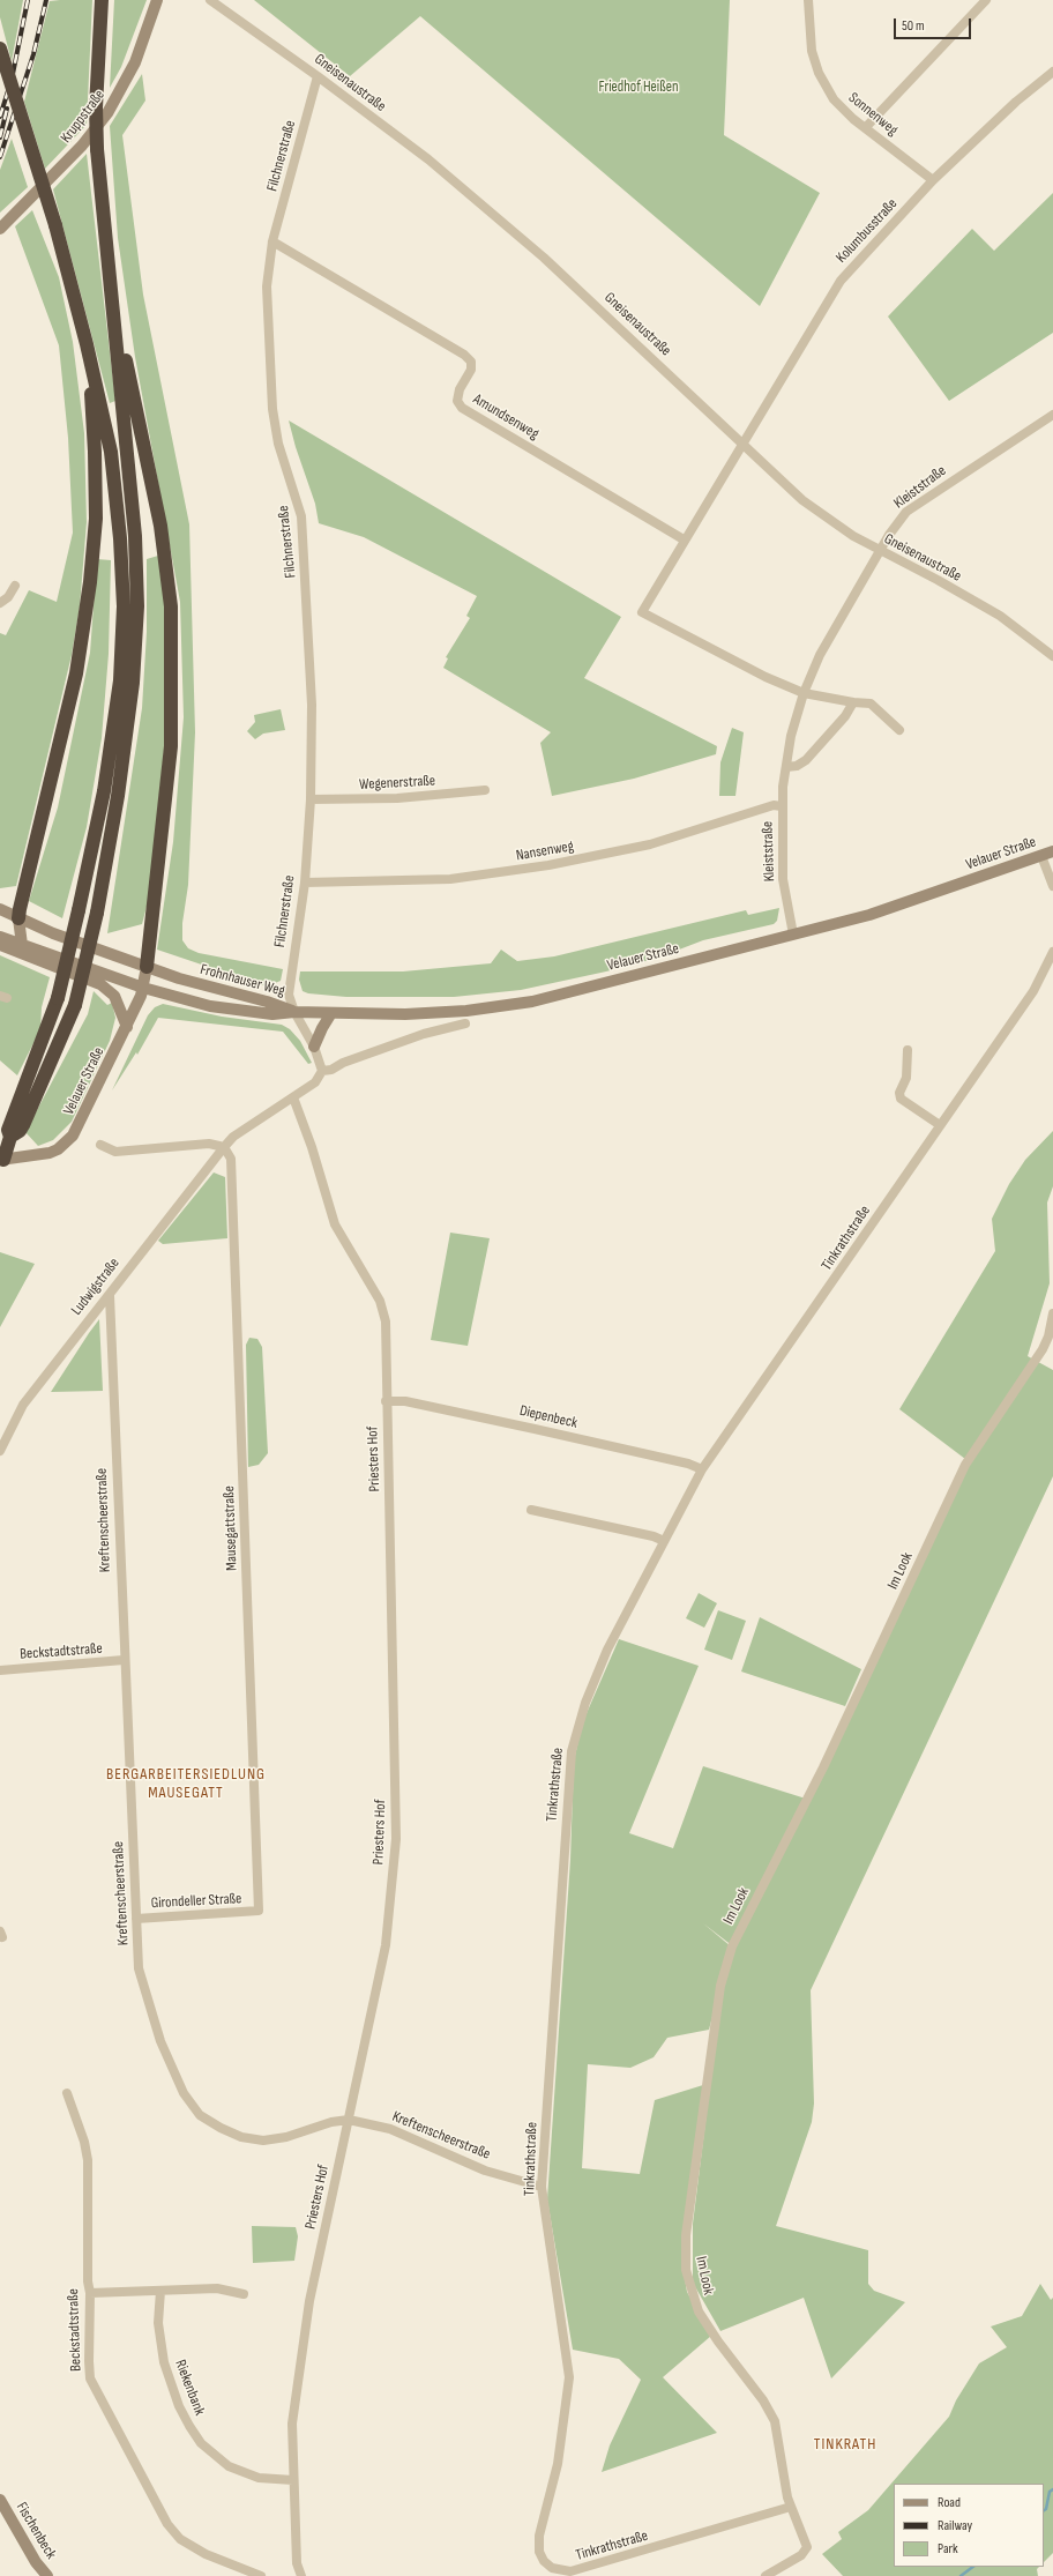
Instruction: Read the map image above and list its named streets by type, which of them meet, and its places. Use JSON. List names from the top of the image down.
{
  "streets": {
    "main road": [
      "Kruppstraße",
      "Velauer Straße",
      "Frohnhauser Weg",
      "Fischenbeck"
    ],
    "street": [
      "Gneisenaustraße",
      "Sonnenweg",
      "Filchnerstraße",
      "Kolumbusstraße",
      "Amundsenweg",
      "Kleiststraße",
      "Wegenerstraße",
      "Nansenweg",
      "Tinkrathstraße",
      "Ludwigstraße",
      "Diepenbeck",
      "Priesters Hof",
      "Kreftenscheerstraße",
      "Mausegattstraße",
      "Im Look",
      "Beckstadtstraße",
      "Girondeller Straße",
      "Riekenbank"
    ]
  },
  "crossings": [
    ["Gneisenaustraße", "Filchnerstraße"],
    ["Gneisenaustraße", "Kolumbusstraße"],
    ["Gneisenaustraße", "Kleiststraße"],
    ["Sonnenweg", "Kolumbusstraße"],
    ["Filchnerstraße", "Amundsenweg"],
    ["Filchnerstraße", "Wegenerstraße"],
    ["Filchnerstraße", "Nansenweg"],
    ["Filchnerstraße", "Velauer Straße"],
    ["Filchnerstraße", "Frohnhauser Weg"],
    ["Kleiststraße", "Nansenweg"],
    ["Kleiststraße", "Velauer Straße"],
    ["Velauer Straße", "Frohnhauser Weg"],
    ["Tinkrathstraße", "Diepenbeck"],
    ["Tinkrathstraße", "Kreftenscheerstraße"],
    ["Tinkrathstraße", "Im Look"],
    ["Ludwigstraße", "Kreftenscheerstraße"],
    ["Ludwigstraße", "Mausegattstraße"],
    ["Diepenbeck", "Priesters Hof"],
    ["Priesters Hof", "Kreftenscheerstraße"],
    ["Priesters Hof", "Riekenbank"],
    ["Kreftenscheerstraße", "Beckstadtstraße"],
    ["Kreftenscheerstraße", "Girondeller Straße"],
    ["Mausegattstraße", "Girondeller Straße"]
  ],
  "districts": ["BERGARBEITERSIEDLUNG MAUSEGATT", "TINKRATH"],
  "parks": ["Friedhof Heißen"],
  "legend": ["Road", "Railway", "Park"],
  "scale_bar": "50 m"
}
